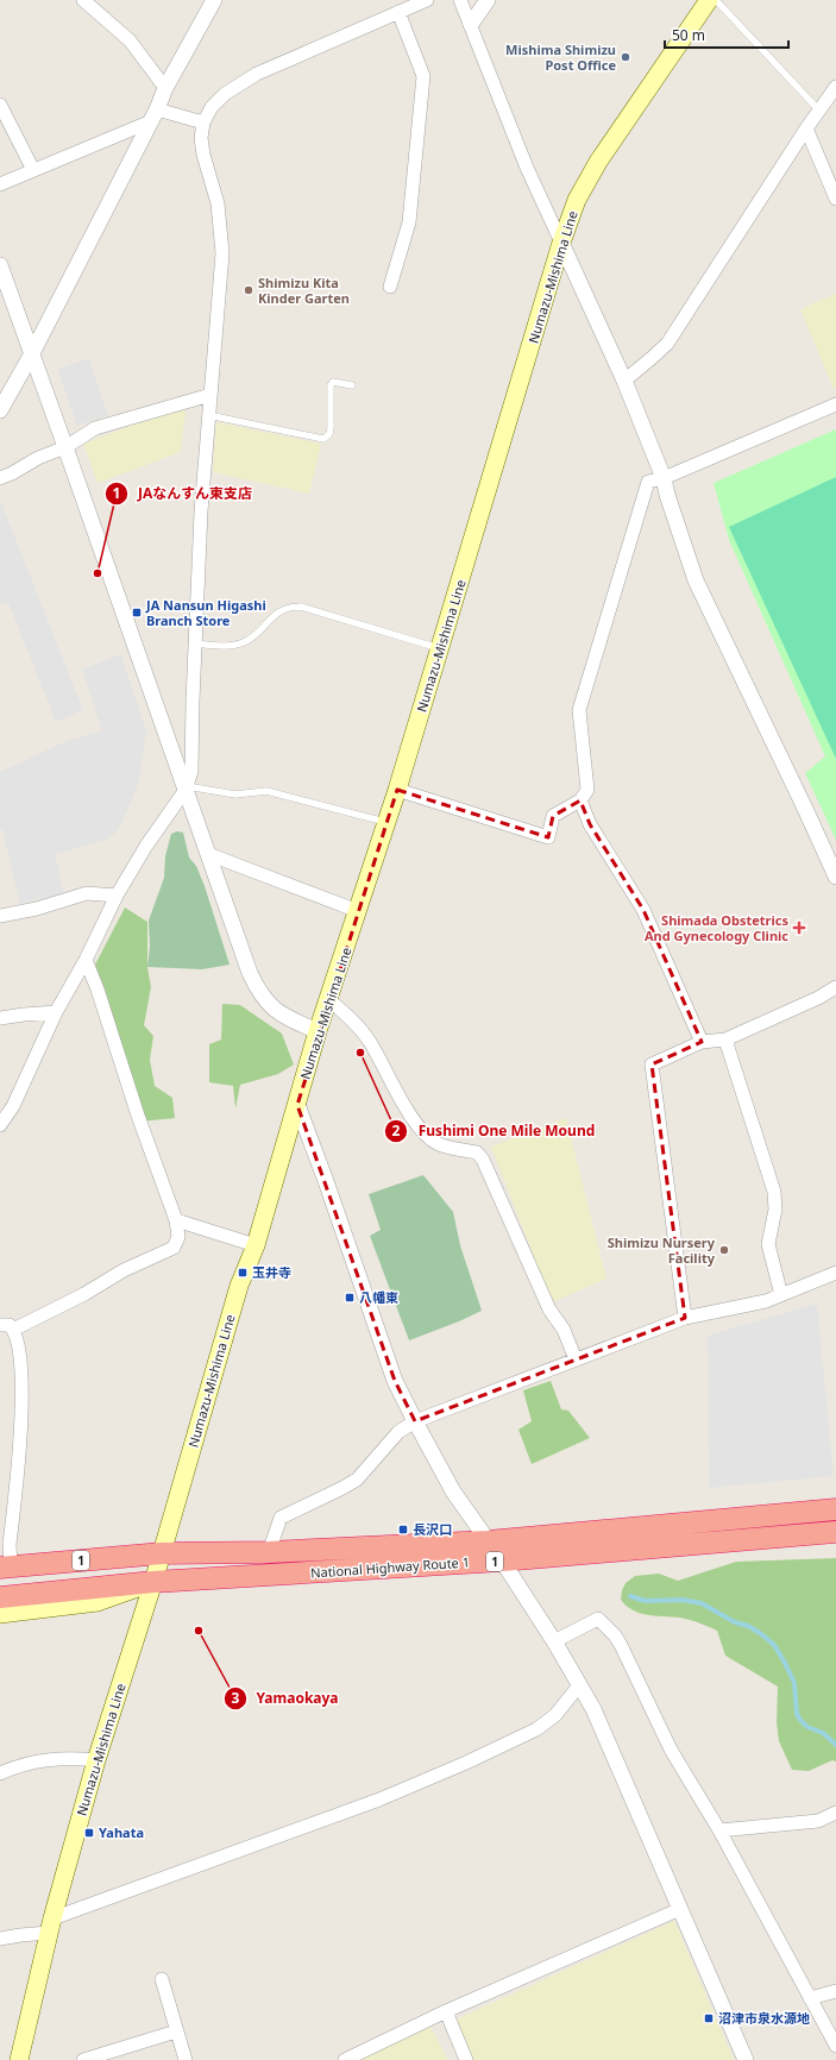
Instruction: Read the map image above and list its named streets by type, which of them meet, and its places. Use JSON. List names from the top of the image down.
{
  "streets": {
    "highway": ["1", "National Highway Route 1"],
    "main road": ["Numazu-Mishima Line"]
  },
  "crossings": [
    ["Numazu-Mishima Line", "National Highway Route 1"]
  ],
  "places": {
    "other": [
      "Mishima Shimizu Post Office",
      "Shimizu Kita Kinder Garten",
      "JAなんすん東支店",
      "Fushimi One Mile Mound",
      "Shimizu Nursery Facility",
      "Yamaokaya"
    ],
    "transit": [
      "JA Nansun Higashi Branch Store",
      "玉井寺",
      "八幡東",
      "長沢口",
      "Yahata",
      "沼津市泉水源地"
    ],
    "health": ["Shimada Obstetrics And Gynecology Clinic"]
  },
  "scale_bar": "50 m"
}
